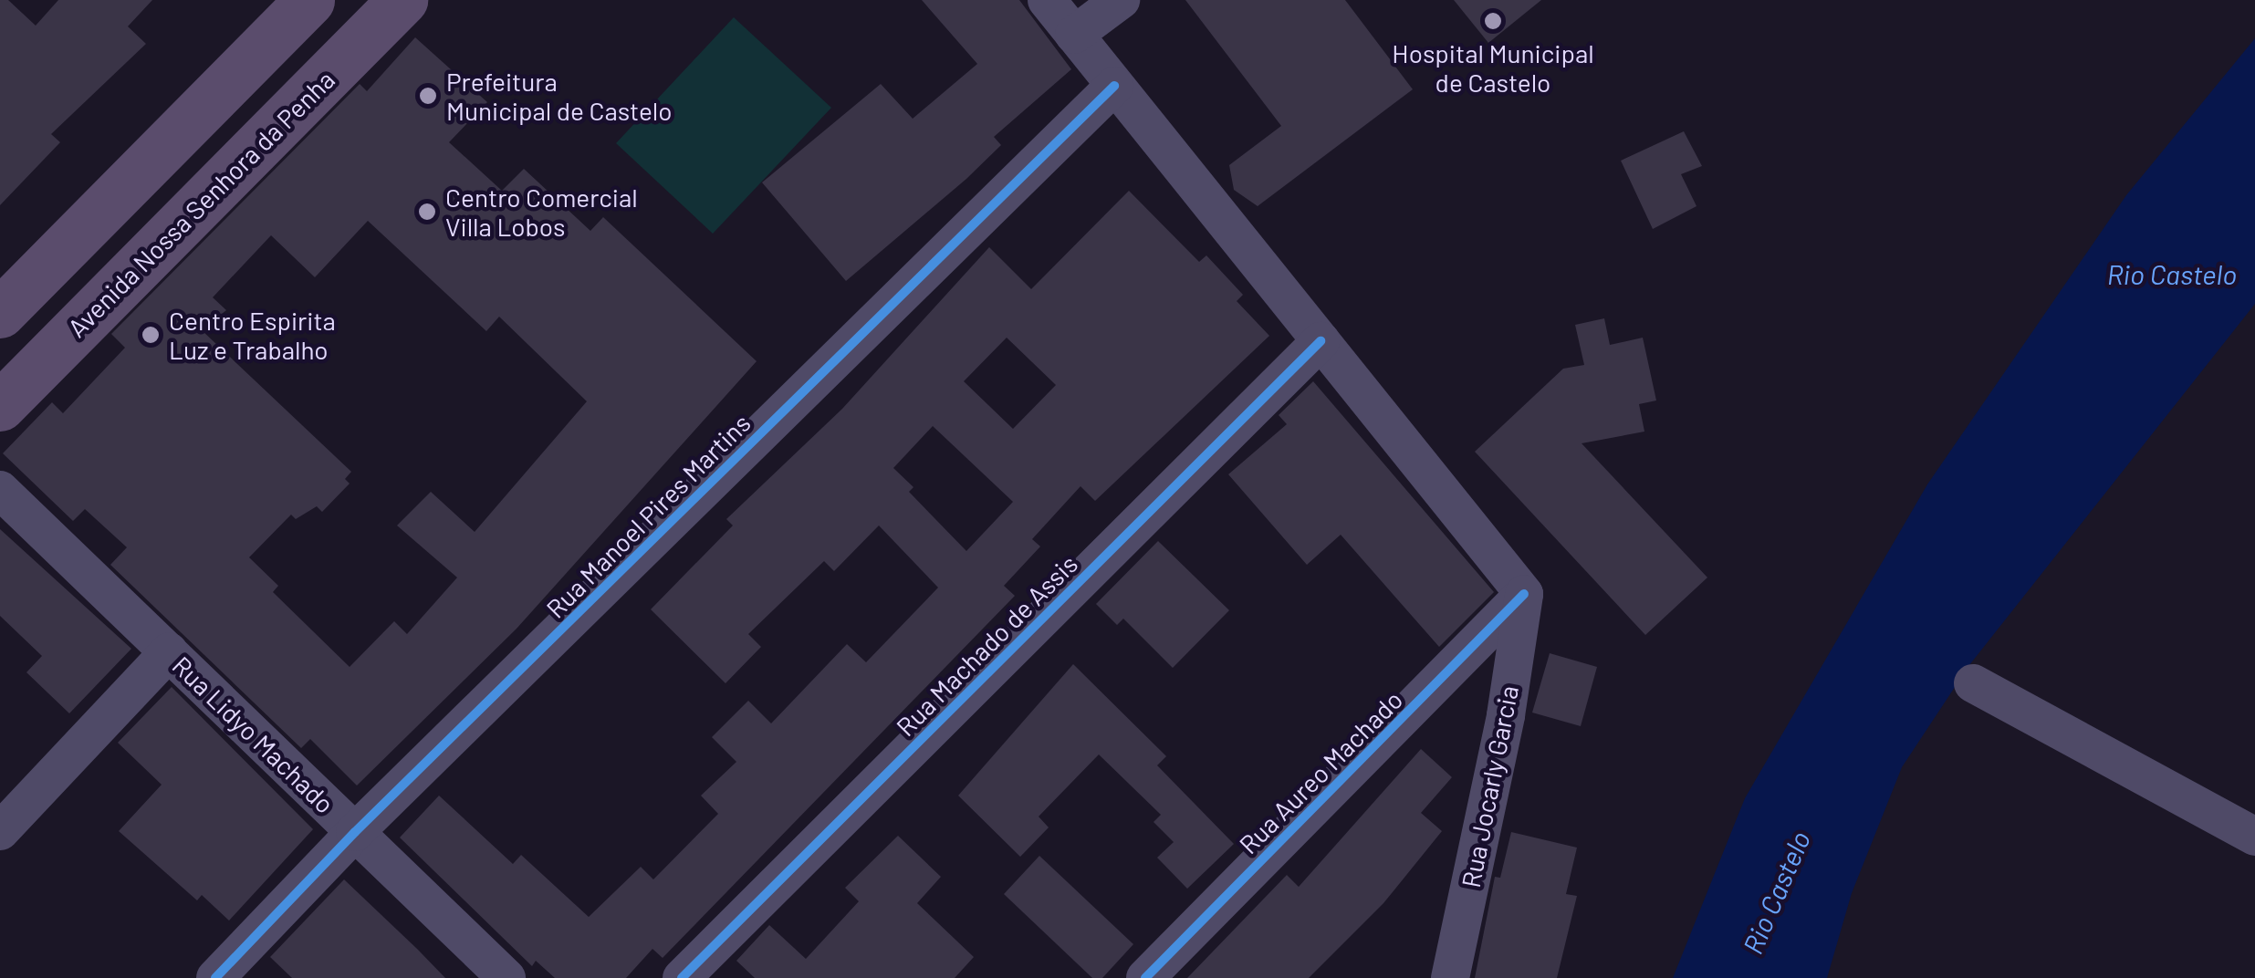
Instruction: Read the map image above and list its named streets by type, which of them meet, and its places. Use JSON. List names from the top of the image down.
{
  "streets": {
    "main road": ["Avenida Nossa Senhora da Penha"],
    "street": [
      "Rua Manoel Pires Martins",
      "Rua Machado de Assis",
      "Rua Lidyo Machado",
      "Rua Aureo Machado",
      "Rua Jocarly Garcia"
    ]
  },
  "crossings": [
    ["Rua Manoel Pires Martins", "Rua Lidyo Machado"],
    ["Rua Aureo Machado", "Rua Jocarly Garcia"]
  ],
  "water": ["Rio Castelo"],
  "places": [
    "Hospital Municipal de Castelo",
    "Prefeitura Municipal de Castelo",
    "Centro Comercial Villa Lobos",
    "Centro Espirita Luz e Trabalho"
  ]
}
